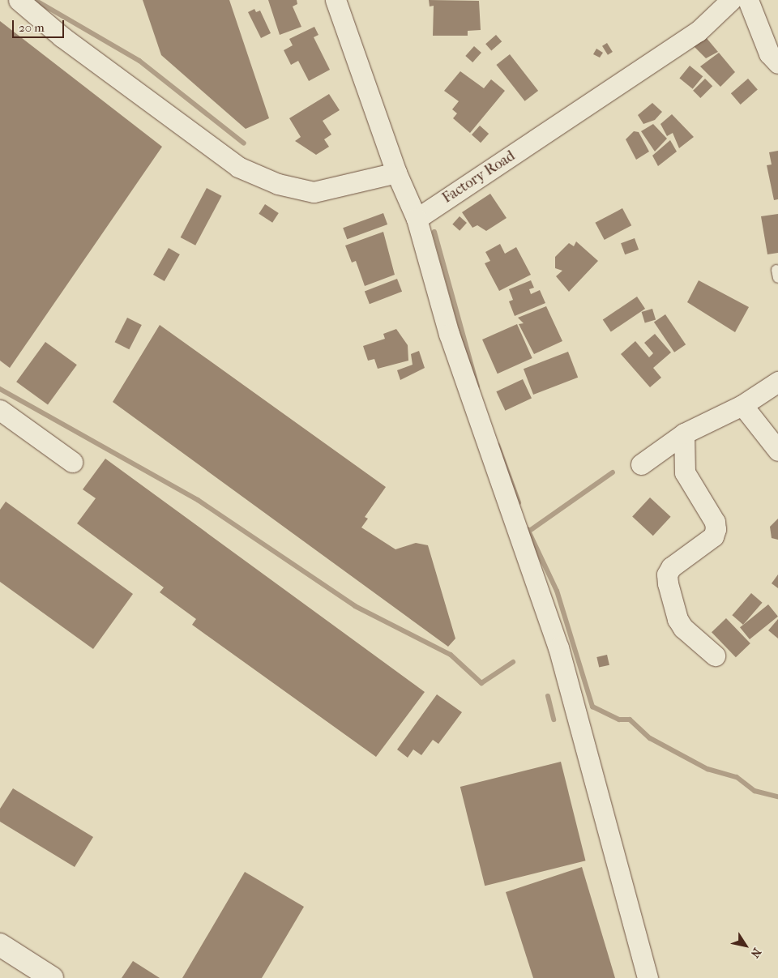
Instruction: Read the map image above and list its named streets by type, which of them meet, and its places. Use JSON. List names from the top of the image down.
{
  "streets": {
    "street": ["Factory Road"]
  },
  "scale_bar": "20 m",
  "north": "bottom right"
}
